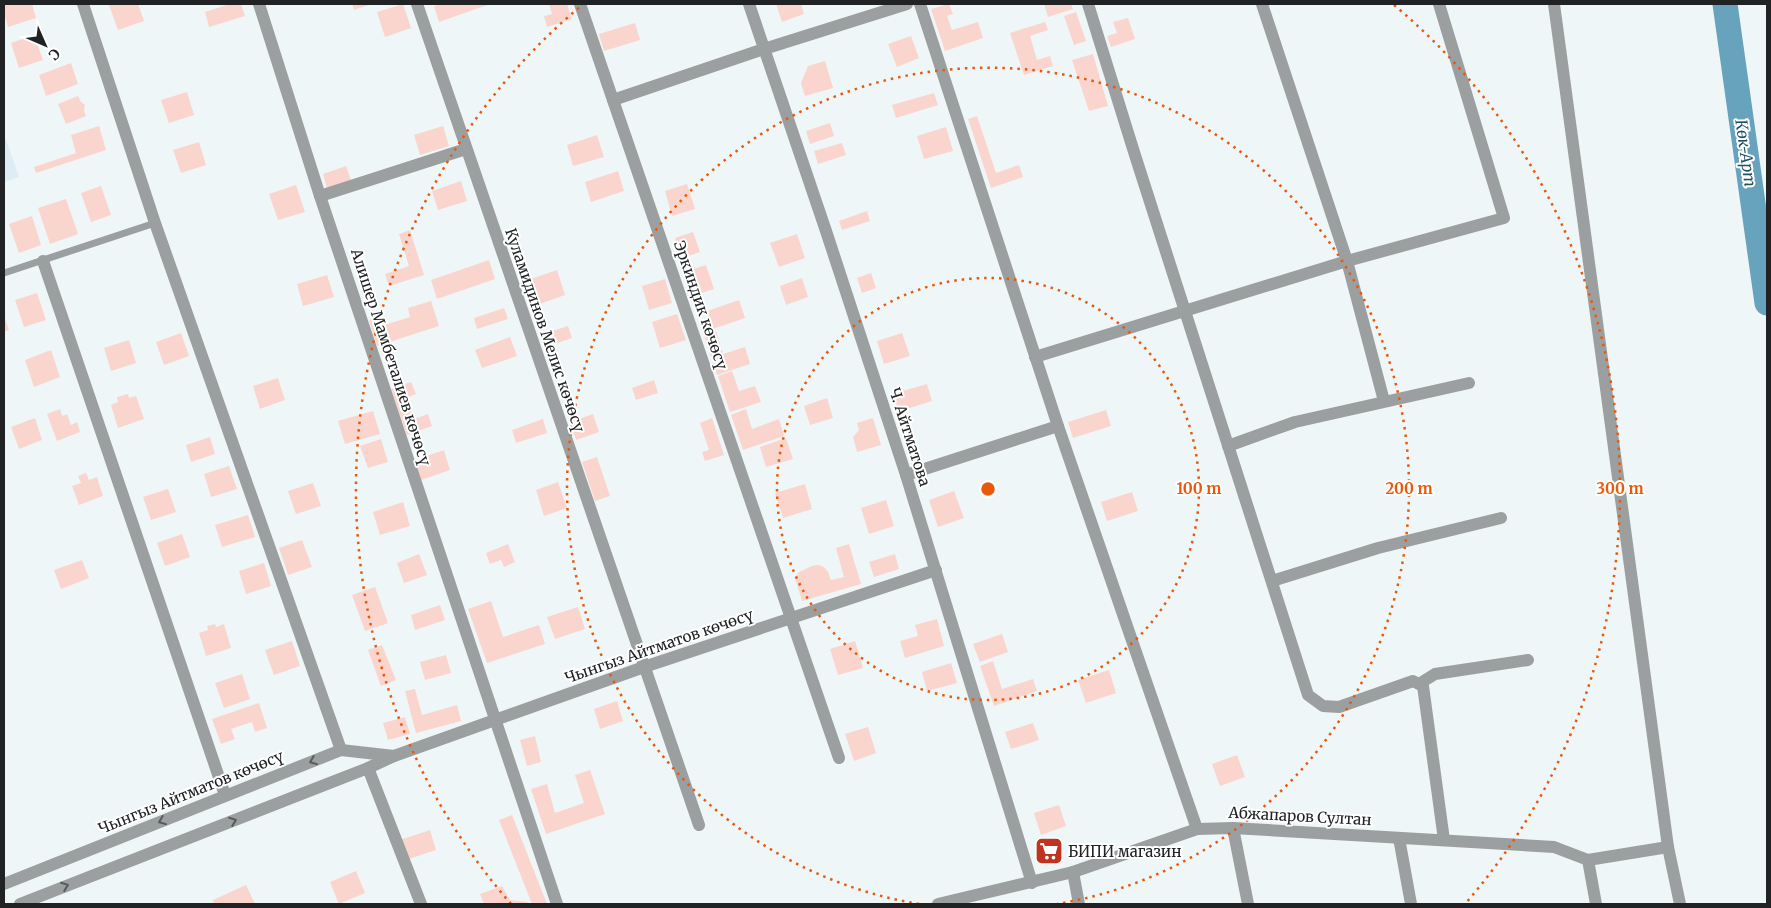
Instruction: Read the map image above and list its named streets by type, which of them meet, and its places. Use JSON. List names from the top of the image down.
{
  "streets": {
    "street": [
      "Эркиндик көчөсү",
      "Куламидинов Мелис көчөсү",
      "Алишер Мамбеталиев көчөсү",
      "Ч. Айтматова",
      "Чынгыз Айтматов көчөсү",
      "Абжапаров Султан"
    ]
  },
  "crossings": [
    ["Эркиндик көчөсү", "Чынгыз Айтматов көчөсү"],
    ["Куламидинов Мелис көчөсү", "Чынгыз Айтматов көчөсү"],
    ["Алишер Мамбеталиев көчөсү", "Чынгыз Айтматов көчөсү"],
    ["Ч. Айтматова", "Чынгыз Айтматов көчөсү"],
    ["Ч. Айтматова", "Абжапаров Султан"]
  ],
  "water": ["Көк-Арт"],
  "places": {
    "supermarket": ["БИПИ магазин"]
  },
  "north": "bottom right",
  "rings": ["100 m", "200 m", "300 m"]
}
